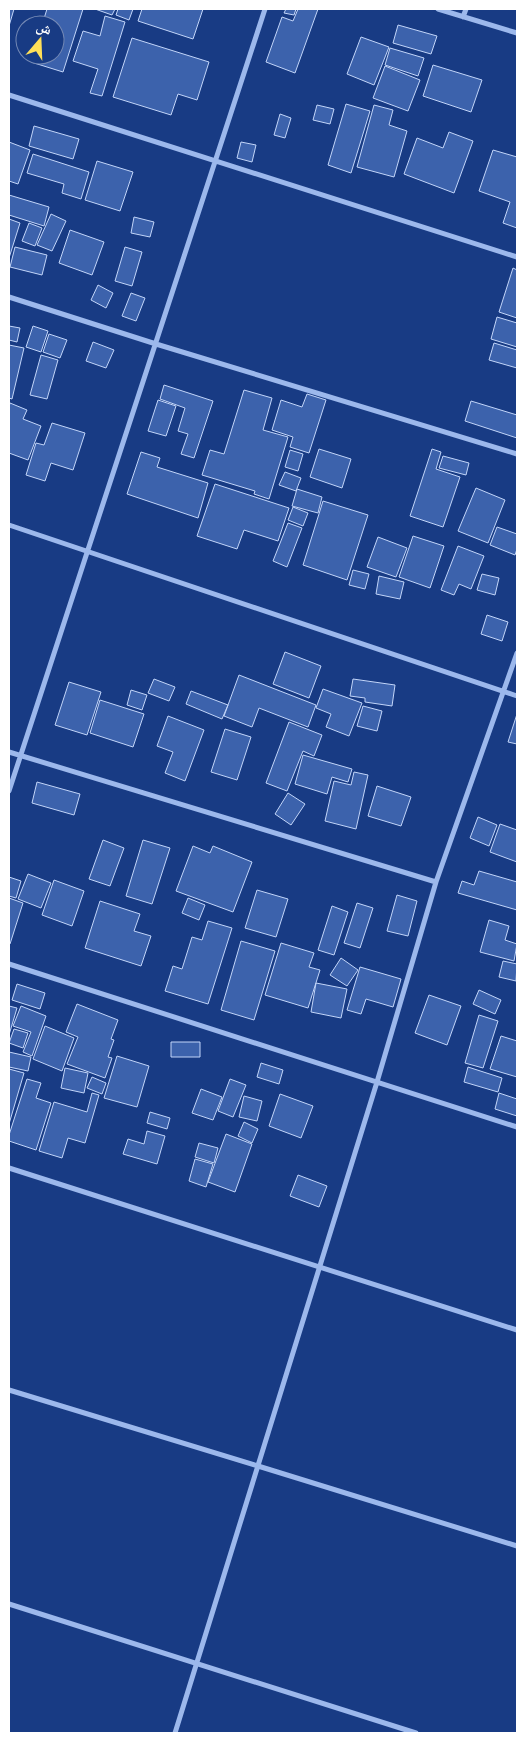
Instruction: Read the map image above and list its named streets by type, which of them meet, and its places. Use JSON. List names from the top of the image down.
{
  "north": "top"
}
